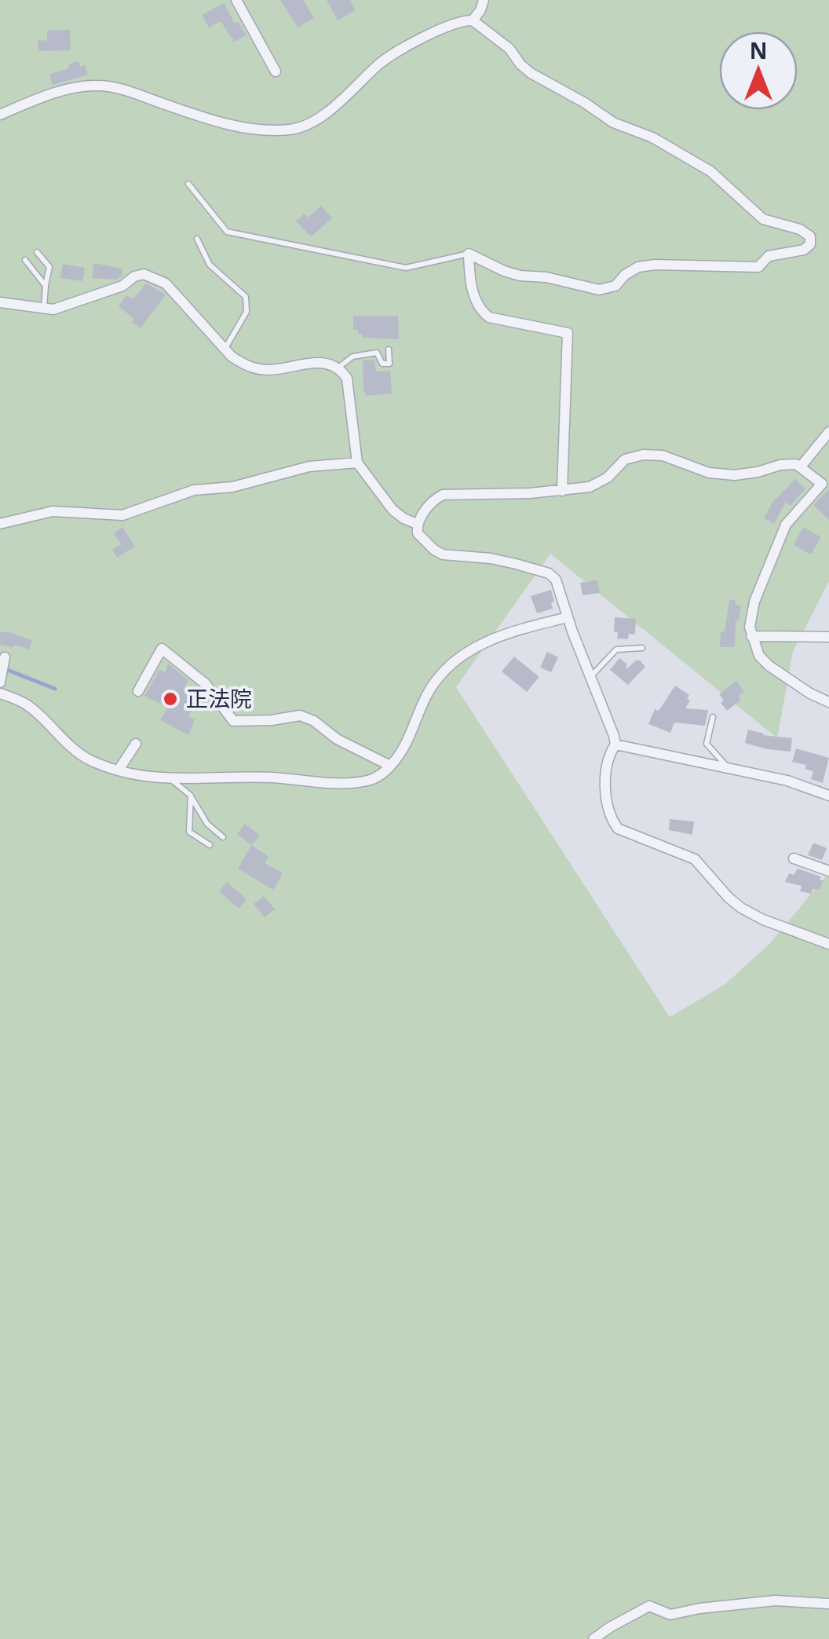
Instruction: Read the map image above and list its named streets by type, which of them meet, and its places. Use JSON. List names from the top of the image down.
{
  "places": ["正法院"],
  "north": "top"
}
